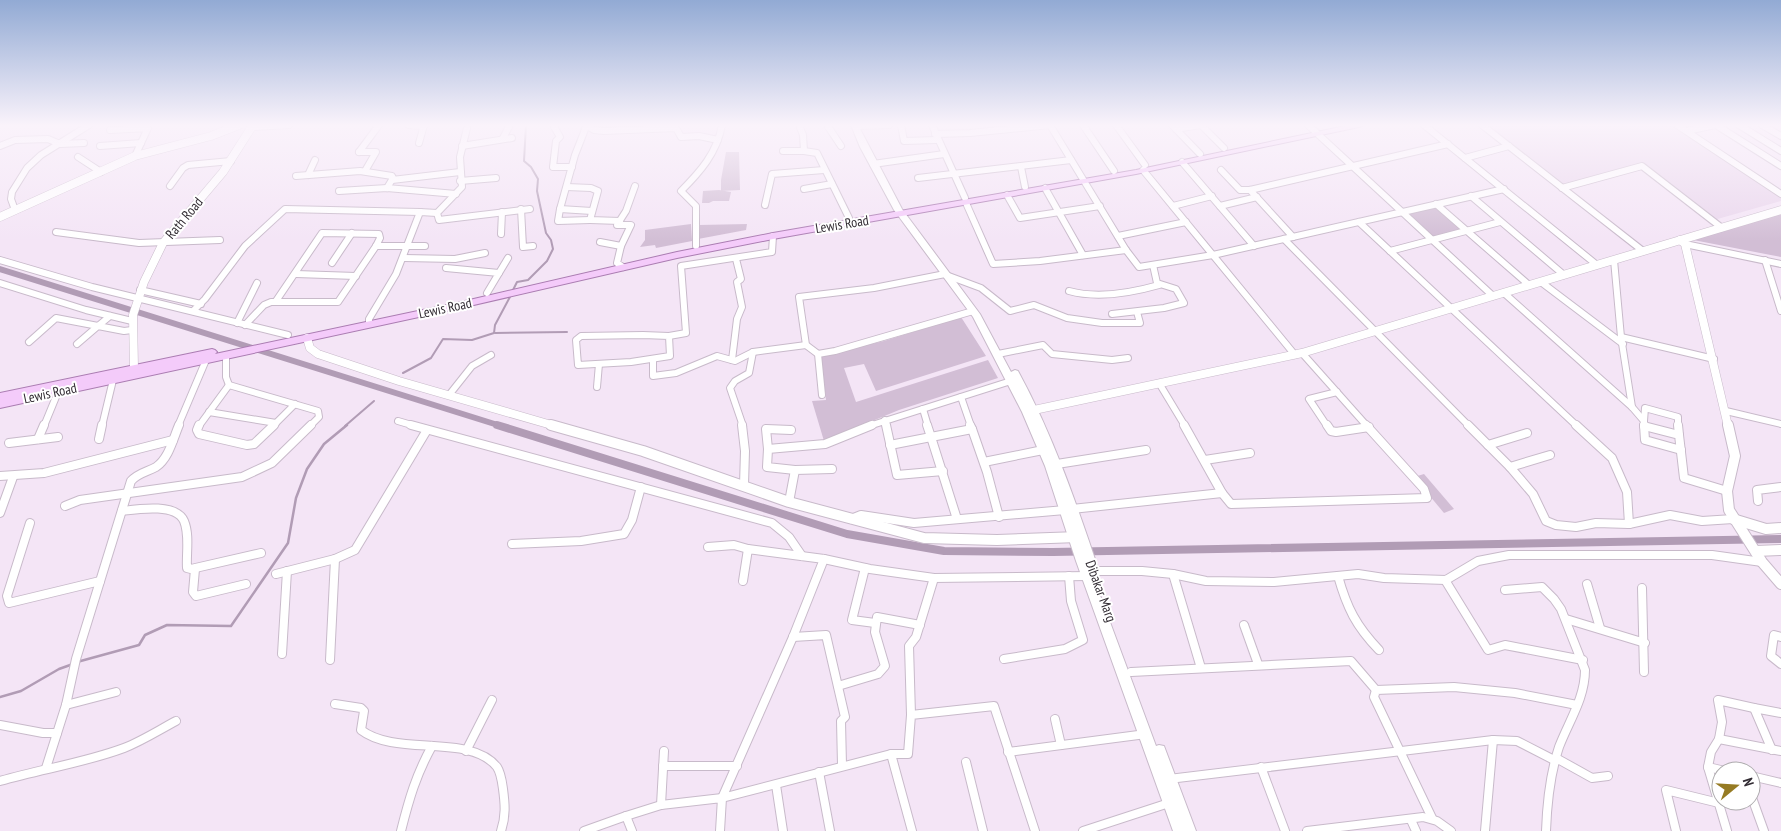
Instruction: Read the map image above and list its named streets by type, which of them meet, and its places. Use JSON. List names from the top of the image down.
{
  "streets": {
    "main road": ["Lewis Road", "Dibakar Marg"],
    "street": ["Rath Road"]
  },
  "crossings": [
    ["Rath Road", "Lewis Road"],
    ["Lewis Road", "Dibakar Marg"]
  ],
  "north": "right"
}
